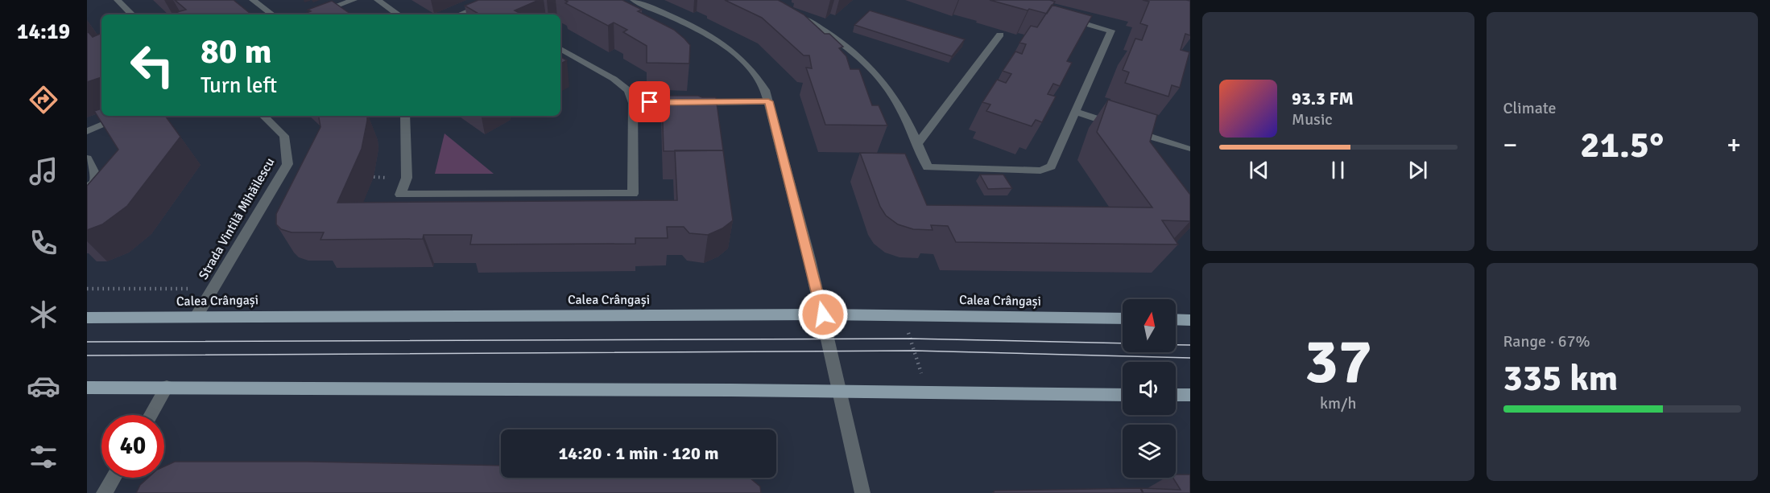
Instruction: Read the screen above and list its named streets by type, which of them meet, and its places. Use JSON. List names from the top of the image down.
{
  "streets": {
    "main road": ["Calea Crângași"],
    "street": ["Strada Vintilă Mihăilescu"]
  },
  "crossings": [
    ["Strada Vintilă Mihăilescu", "Calea Crângași"]
  ],
  "north": "top",
  "page": {
    "tabs": "14:19",
    "tile": [
      "Climate",
      ["37", "km/h"],
      ["Range · 67%", "335 km"]
    ],
    "turn": ["80 m", "Turn left"],
    "song": ["93.3 FM", "Music"],
    "heat": ["−", "21.5°", "+"],
    "limit": "40",
    "trip": "14:20 · 1 min · 120 m"
  }
}
